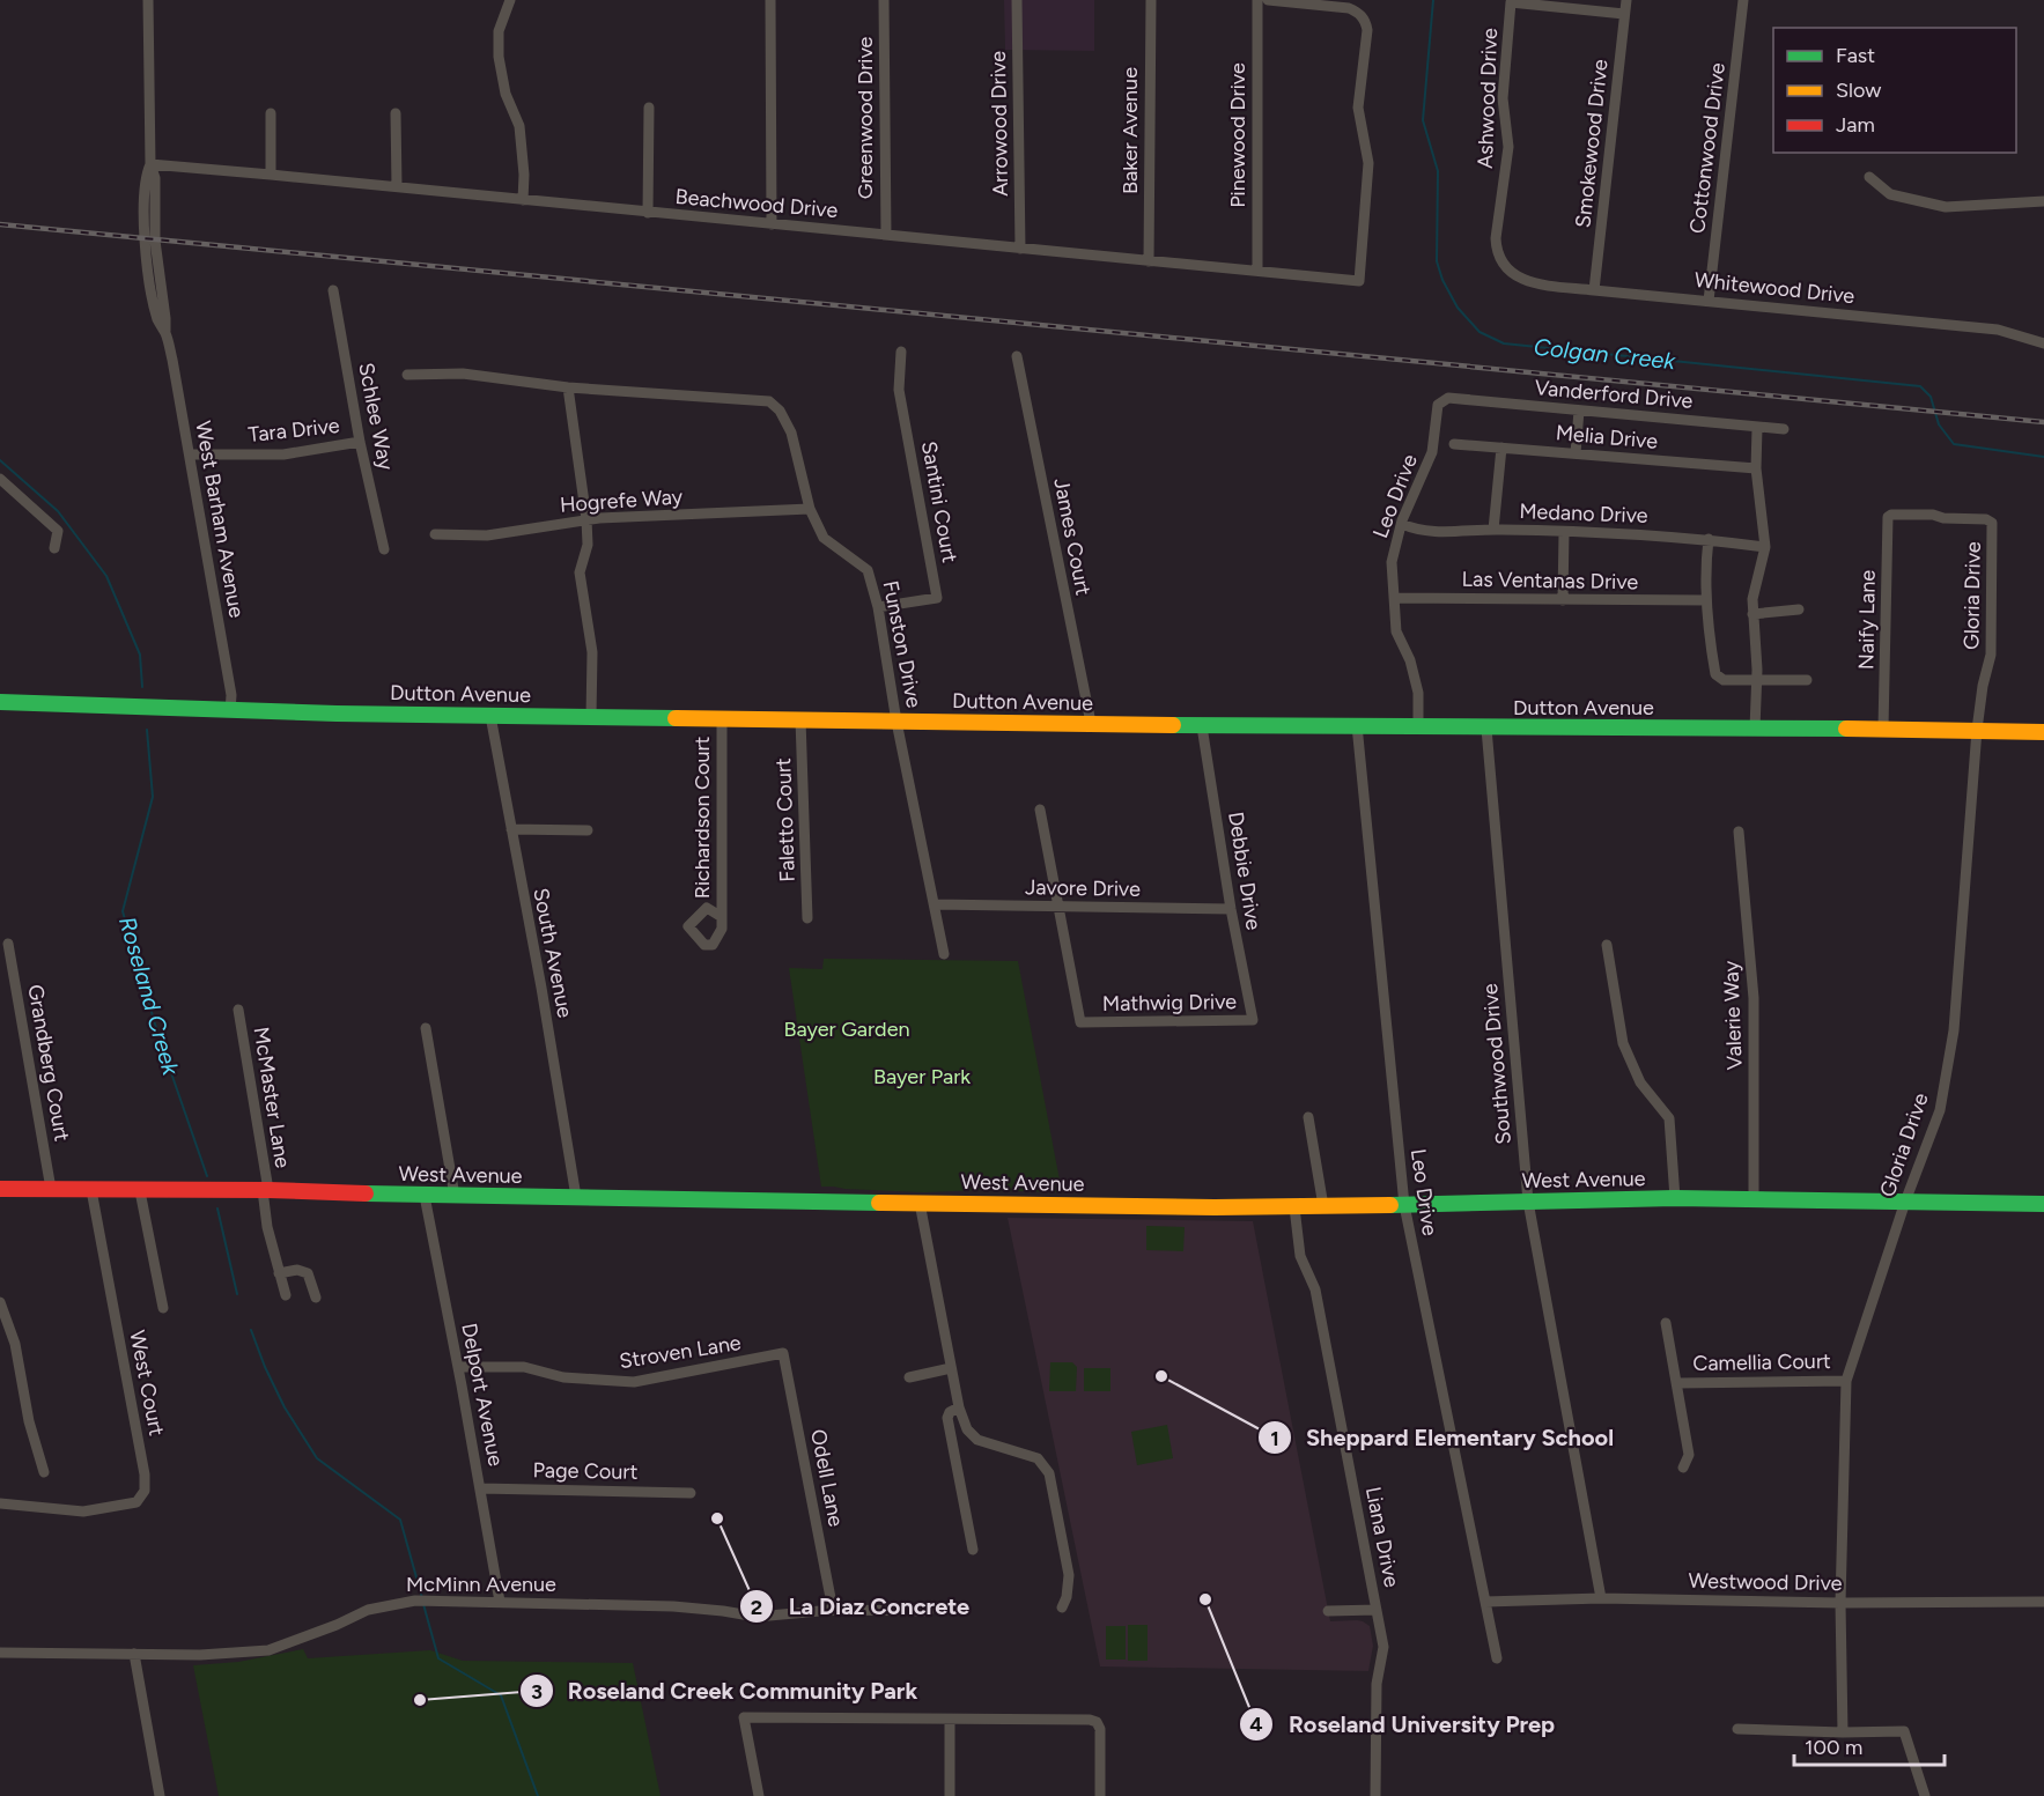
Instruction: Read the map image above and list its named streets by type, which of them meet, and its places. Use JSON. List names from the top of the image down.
{
  "streets": {
    "main road": ["Dutton Avenue", "West Avenue"],
    "street": [
      "Ashwood Drive",
      "Greenwood Drive",
      "Arrowood Drive",
      "Baker Avenue",
      "Pinewood Drive",
      "Smokewood Drive",
      "Cottonwood Drive",
      "Beachwood Drive",
      "Whitewood Drive",
      "Vanderford Drive",
      "Schlee Way",
      "Tara Drive",
      "Melia Drive",
      "Leo Drive",
      "Hogrefe Way",
      "Santini Court",
      "Medano Drive",
      "West Barham Avenue",
      "James Court",
      "Las Ventanas Drive",
      "Gloria Drive",
      "Naify Lane",
      "Funston Drive",
      "Richardson Court",
      "Faletto Court",
      "Debbie Drive",
      "Javore Drive",
      "South Avenue",
      "Mathwig Drive",
      "Valerie Way",
      "Grandberg Court",
      "Southwood Drive",
      "McMaster Lane",
      "Stroven Lane",
      "Camellia Court",
      "West Court",
      "Delport Avenue",
      "Page Court",
      "Odell Lane",
      "Liana Drive",
      "Westwood Drive",
      "McMinn Avenue"
    ]
  },
  "crossings": [
    ["Ashwood Drive", "Smokewood Drive"],
    ["Ashwood Drive", "Whitewood Drive"],
    ["Greenwood Drive", "Beachwood Drive"],
    ["Arrowood Drive", "Beachwood Drive"],
    ["Baker Avenue", "Beachwood Drive"],
    ["Pinewood Drive", "Beachwood Drive"],
    ["Smokewood Drive", "Whitewood Drive"],
    ["Cottonwood Drive", "Whitewood Drive"],
    ["Beachwood Drive", "West Barham Avenue"],
    ["Vanderford Drive", "Leo Drive"],
    ["Schlee Way", "Tara Drive"],
    ["Tara Drive", "West Barham Avenue"],
    ["Leo Drive", "Medano Drive"],
    ["Leo Drive", "Las Ventanas Drive"],
    ["Leo Drive", "Dutton Avenue"],
    ["Leo Drive", "West Avenue"],
    ["Leo Drive", "Westwood Drive"],
    ["Hogrefe Way", "Funston Drive"],
    ["Santini Court", "Funston Drive"],
    ["West Barham Avenue", "Dutton Avenue"],
    ["James Court", "Dutton Avenue"],
    ["Gloria Drive", "Naify Lane"],
    ["Gloria Drive", "Dutton Avenue"],
    ["Gloria Drive", "West Avenue"],
    ["Gloria Drive", "Camellia Court"],
    ["Gloria Drive", "Westwood Drive"],
    ["Naify Lane", "Dutton Avenue"],
    ["Funston Drive", "Dutton Avenue"],
    ["Funston Drive", "Javore Drive"],
    ["Dutton Avenue", "Richardson Court"],
    ["Dutton Avenue", "Faletto Court"],
    ["Dutton Avenue", "Debbie Drive"],
    ["Dutton Avenue", "South Avenue"],
    ["Dutton Avenue", "Southwood Drive"],
    ["Debbie Drive", "Javore Drive"],
    ["Debbie Drive", "Mathwig Drive"],
    ["Javore Drive", "Mathwig Drive"],
    ["South Avenue", "West Avenue"],
    ["Valerie Way", "West Avenue"],
    ["Grandberg Court", "West Avenue"],
    ["Southwood Drive", "West Avenue"],
    ["Southwood Drive", "Westwood Drive"],
    ["McMaster Lane", "West Avenue"],
    ["West Avenue", "West Court"],
    ["West Avenue", "Delport Avenue"],
    ["West Avenue", "Liana Drive"],
    ["Stroven Lane", "Delport Avenue"],
    ["Stroven Lane", "Odell Lane"],
    ["Delport Avenue", "Page Court"],
    ["Delport Avenue", "McMinn Avenue"],
    ["Odell Lane", "McMinn Avenue"]
  ],
  "water": ["Colgan Creek", "Roseland Creek"],
  "parks": ["Bayer Garden", "Bayer Park"],
  "places": [
    "Sheppard Elementary School",
    "La Diaz Concrete",
    "Roseland University Prep",
    "Roseland Creek Community Park"
  ],
  "legend": ["Fast", "Slow", "Jam"],
  "scale_bar": "100 m"
}
